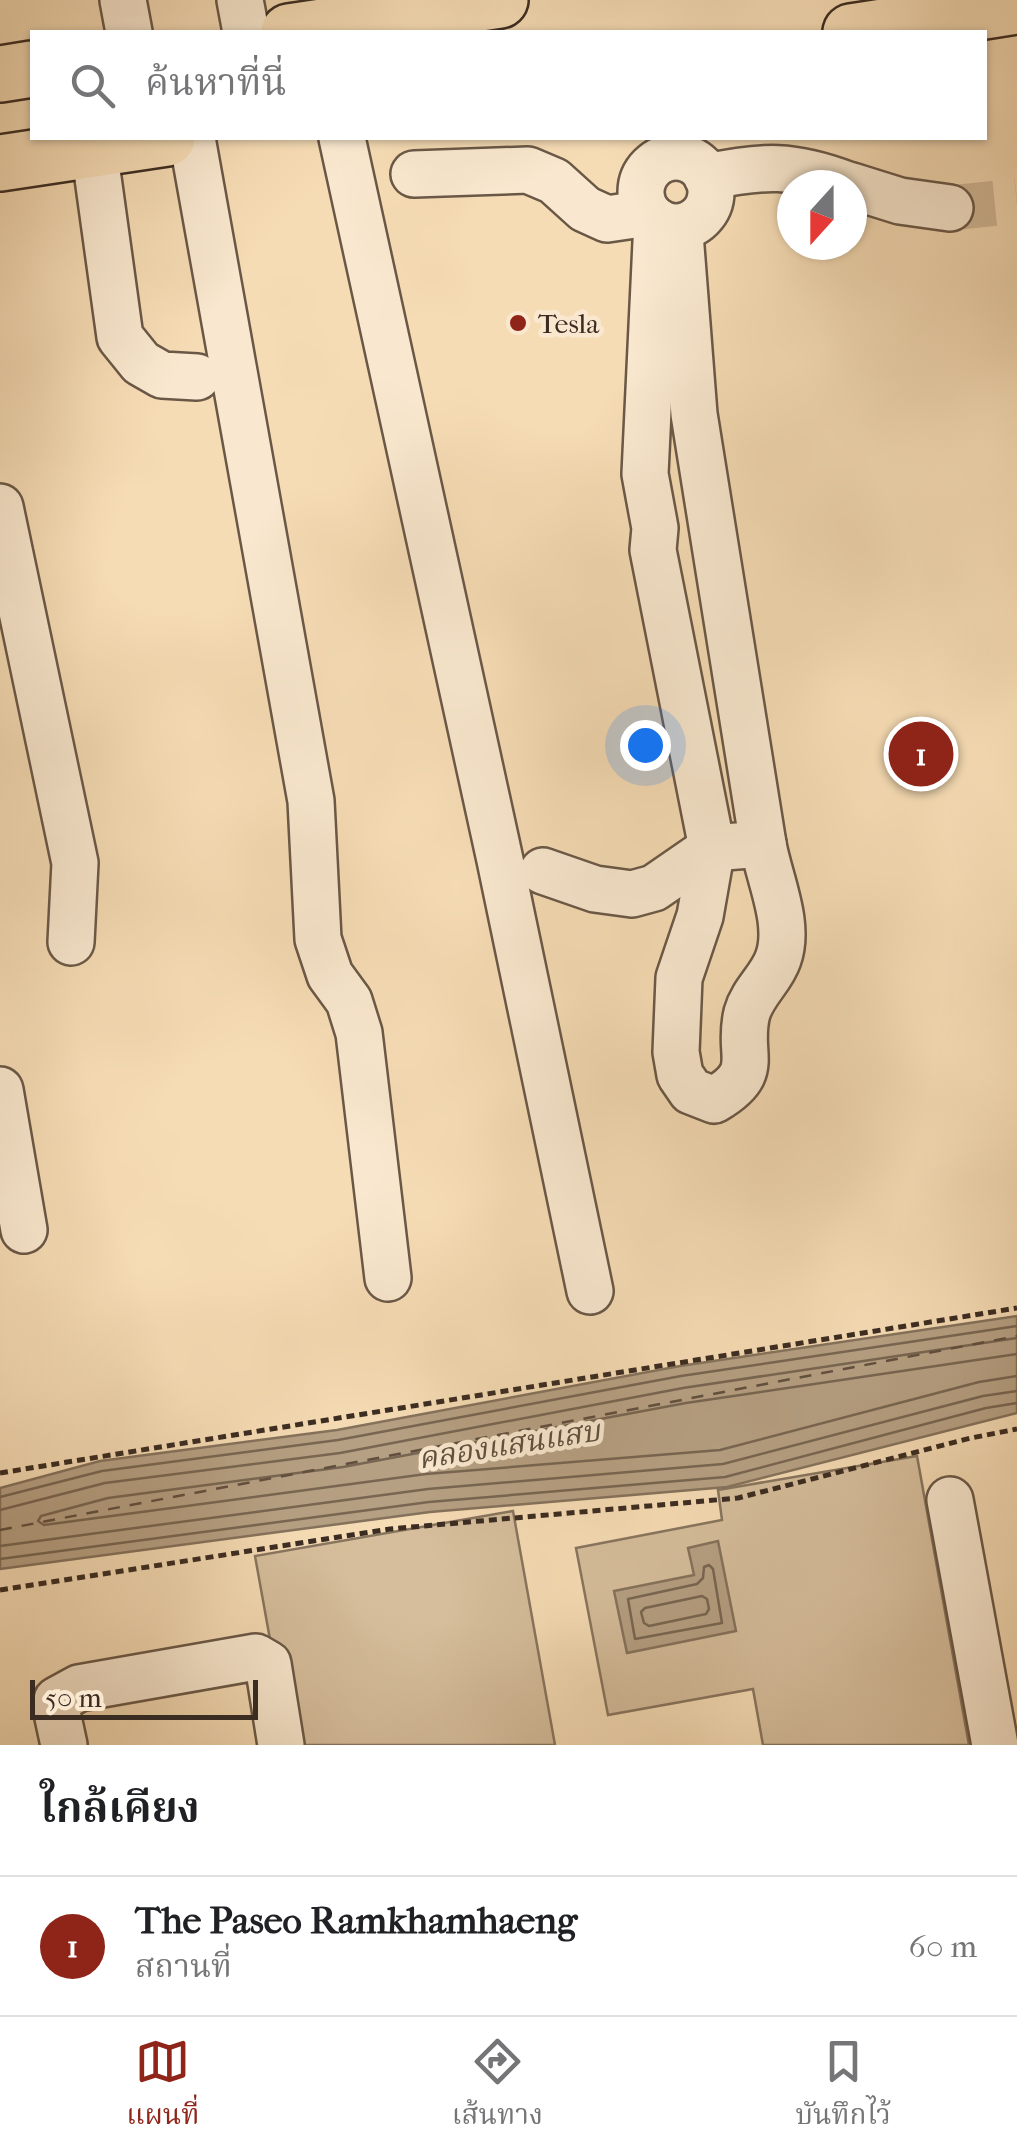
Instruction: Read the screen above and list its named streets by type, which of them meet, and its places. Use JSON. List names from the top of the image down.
{
  "water": ["คลองแสนแสบ"],
  "places": ["Tesla"],
  "scale_bar": "50 m",
  "north": "bottom",
  "page": {
    "search": "ค้นหาที่นี่",
    "pins": "1",
    "scale": "50 m",
    "heading": "ใกล้เคียง",
    "list": [
      {
        "mark": "1",
        "name": "The Paseo Ramkhamhaeng",
        "note": "สถานที่",
        "value": "60 m"
      }
    ],
    "nav": ["แผนที่", "เส้นทาง", "บันทึกไว้"]
  }
}
